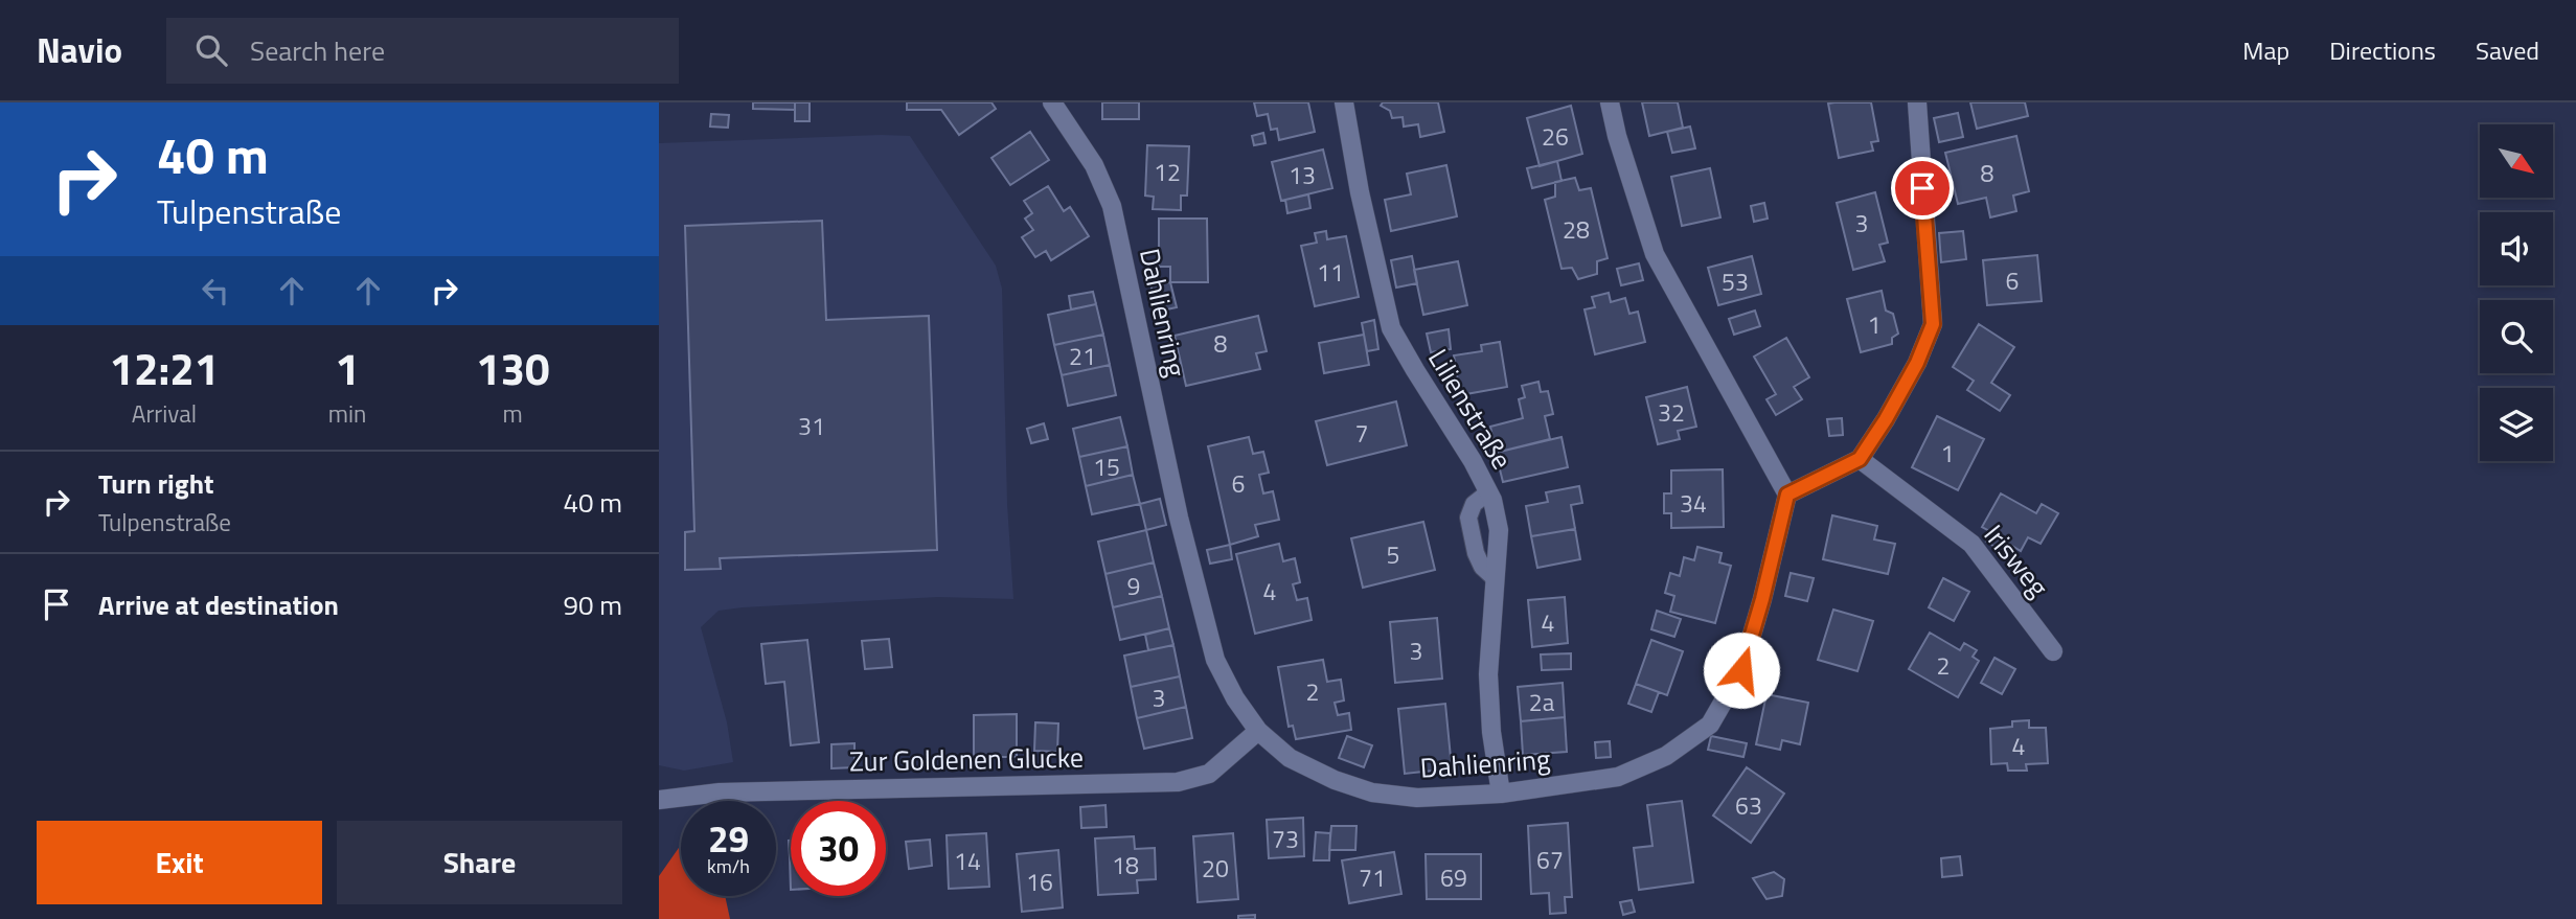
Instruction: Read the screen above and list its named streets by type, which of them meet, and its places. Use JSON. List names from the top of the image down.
{
  "streets": {
    "street": [
      "Dahlienring",
      "Lilienstraße",
      "Irisweg",
      "Zur Goldenen Glucke"
    ]
  },
  "crossings": [
    ["Dahlienring", "Lilienstraße"],
    ["Dahlienring", "Zur Goldenen Glucke"]
  ],
  "house_numbers": [
    "26",
    "12",
    "8",
    "13",
    "3",
    "28",
    "11",
    "6",
    "53",
    "1",
    "8",
    "21",
    "32",
    "31",
    "7",
    "1",
    "15",
    "6",
    "34",
    "5",
    "9",
    "4",
    "4",
    "3",
    "2",
    "2",
    "3",
    "2a",
    "4",
    "63",
    "73",
    "67",
    "14",
    "18",
    "20",
    "71",
    "69",
    "16"
  ],
  "north": "bottom right",
  "page": {
    "header": "Navio",
    "search": "Search here",
    "nav": ["Map", "Directions", "Saved"],
    "turn": ["40 m", "Tulpenstraße"],
    "eta": [
      "12:21",
      "Arrival",
      "1",
      "min",
      "130",
      "m"
    ],
    "list": [
      {
        "name": "Turn right",
        "note": "Tulpenstraße",
        "value": "40 m"
      },
      {
        "name": "Arrive at destination",
        "value": "90 m"
      }
    ],
    "speed": "29 km/h",
    "limit": "30",
    "buttons": ["Exit", "Share"]
  }
}
